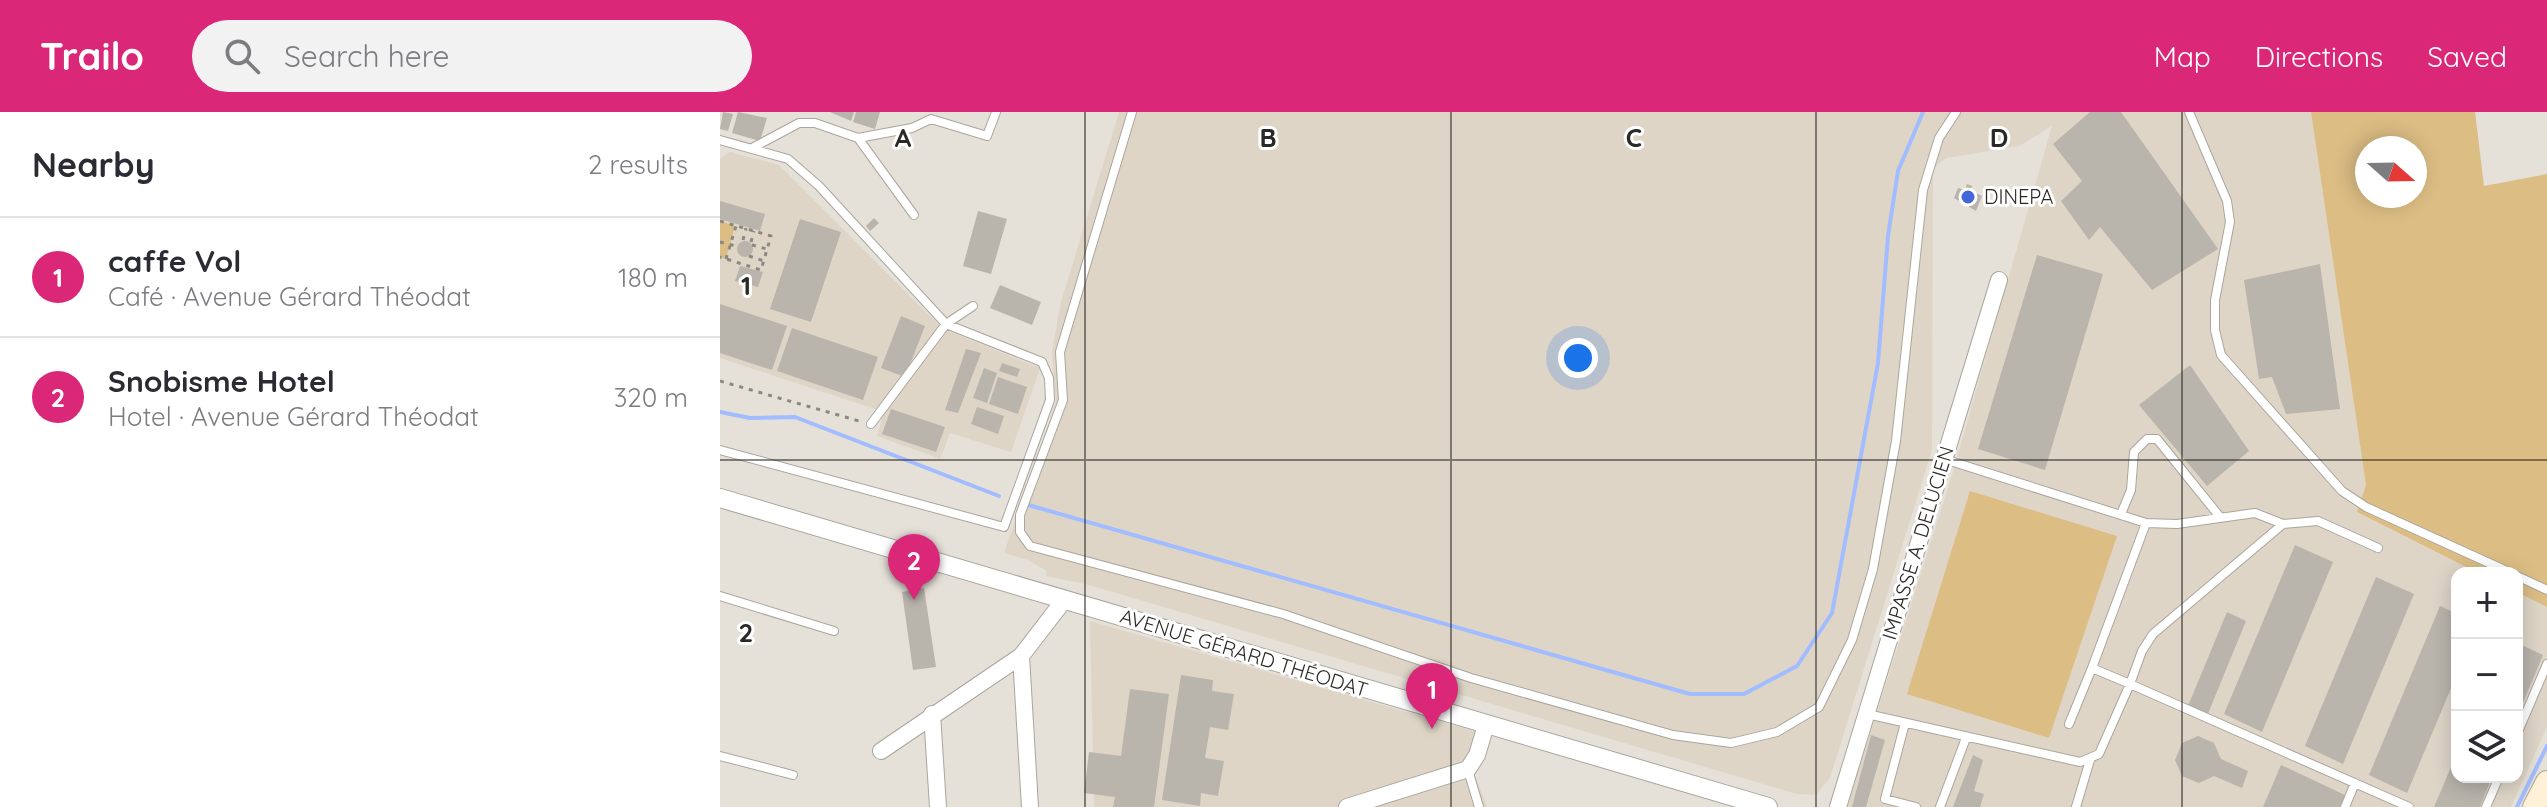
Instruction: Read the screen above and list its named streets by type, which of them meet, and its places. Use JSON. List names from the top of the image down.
{
  "streets": {
    "street": ["IMPASSE A. DELUCIEN", "AVENUE GÉRARD THÉODAT"]
  },
  "places": ["DINEPA"],
  "north": "right",
  "page": {
    "header": "Trailo",
    "search": "Search here",
    "nav": ["Map", "Directions", "Saved"],
    "heading": ["Nearby", "2 results"],
    "list": [
      {
        "mark": "1",
        "name": "caffe Vol",
        "note": "Café · Avenue Gérard Théodat",
        "value": "180 m"
      },
      {
        "mark": "2",
        "name": "Snobisme Hotel",
        "note": "Hotel · Avenue Gérard Théodat",
        "value": "320 m"
      }
    ],
    "pins": ["2", "1"],
    "map_buttons": ["+", "−"]
  },
  "grid": {
    "columns": [
      "A",
      "B",
      "C",
      "D"
    ],
    "rows": ["1", "2"]
  }
}
